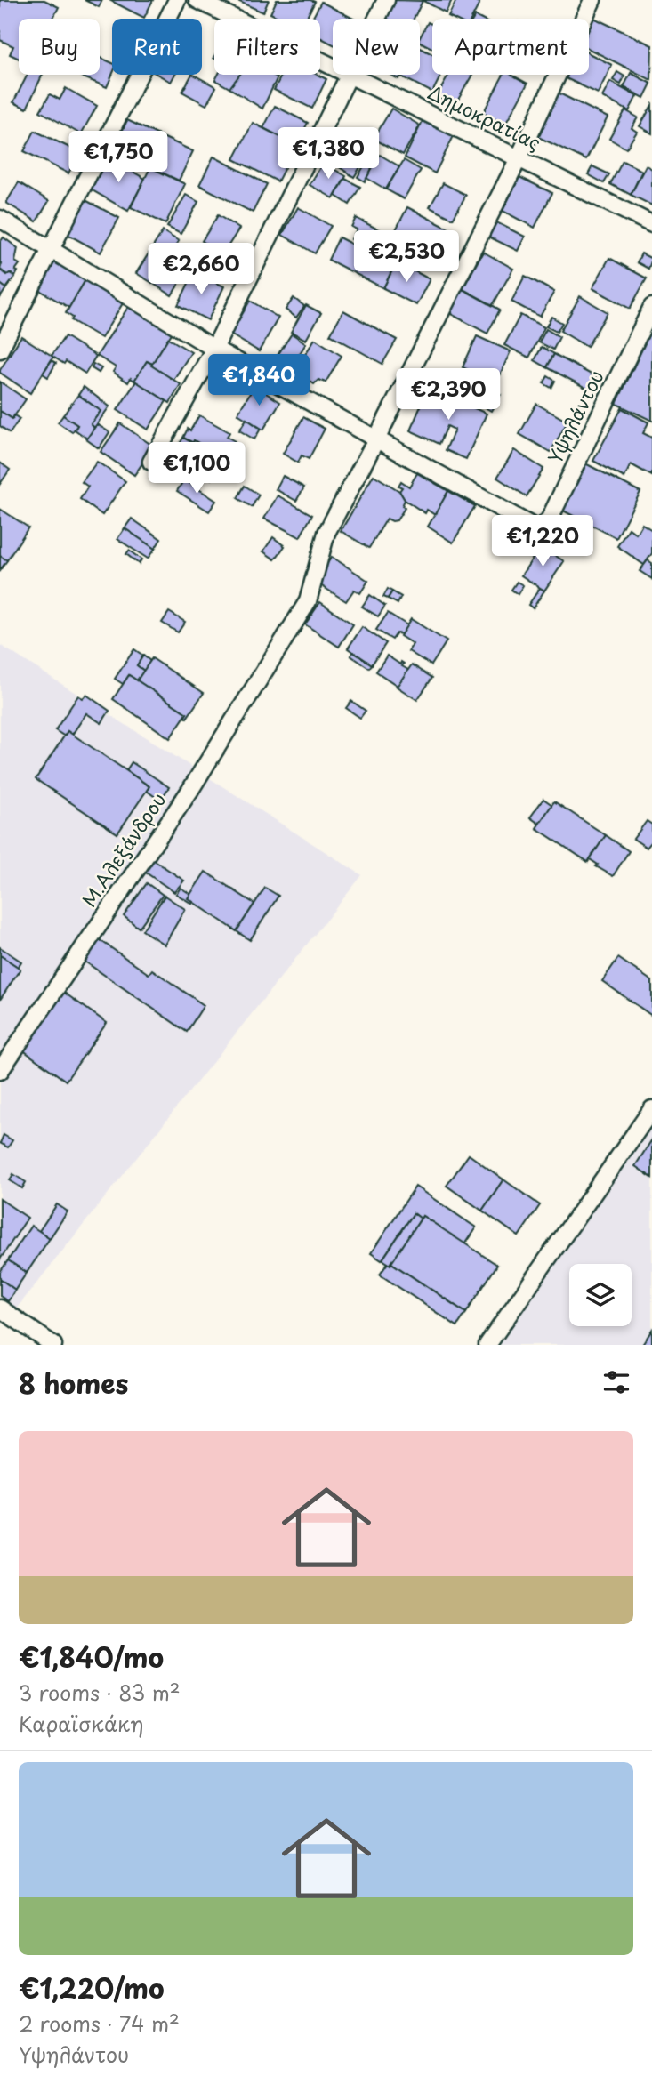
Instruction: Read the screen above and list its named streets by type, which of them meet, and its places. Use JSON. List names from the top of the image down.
{
  "streets": {
    "street": ["Δημοκρατίας", "Υψηλάντου", "Μ.Αλεξάνδρου"]
  },
  "crossings": [
    ["Δημοκρατίας", "Μ.Αλεξάνδρου"],
    ["Υψηλάντου", "Μ.Αλεξάνδρου"]
  ],
  "page": {
    "chip": [
      "Buy",
      "Rent",
      "Filters",
      "New",
      "Apartment"
    ],
    "price": [
      "€1,380",
      "€1,750",
      "€2,530",
      "€2,660",
      "€1,840",
      "€2,390",
      "€1,100",
      "€1,220"
    ],
    "heading": "8 homes",
    "list": [
      {
        "name": "€1,840/mo",
        "note": "3 rooms · 83 m² · Καραϊσκάκη"
      },
      {
        "name": "€1,220/mo",
        "note": "2 rooms · 74 m² · Υψηλάντου"
      }
    ]
  }
}
